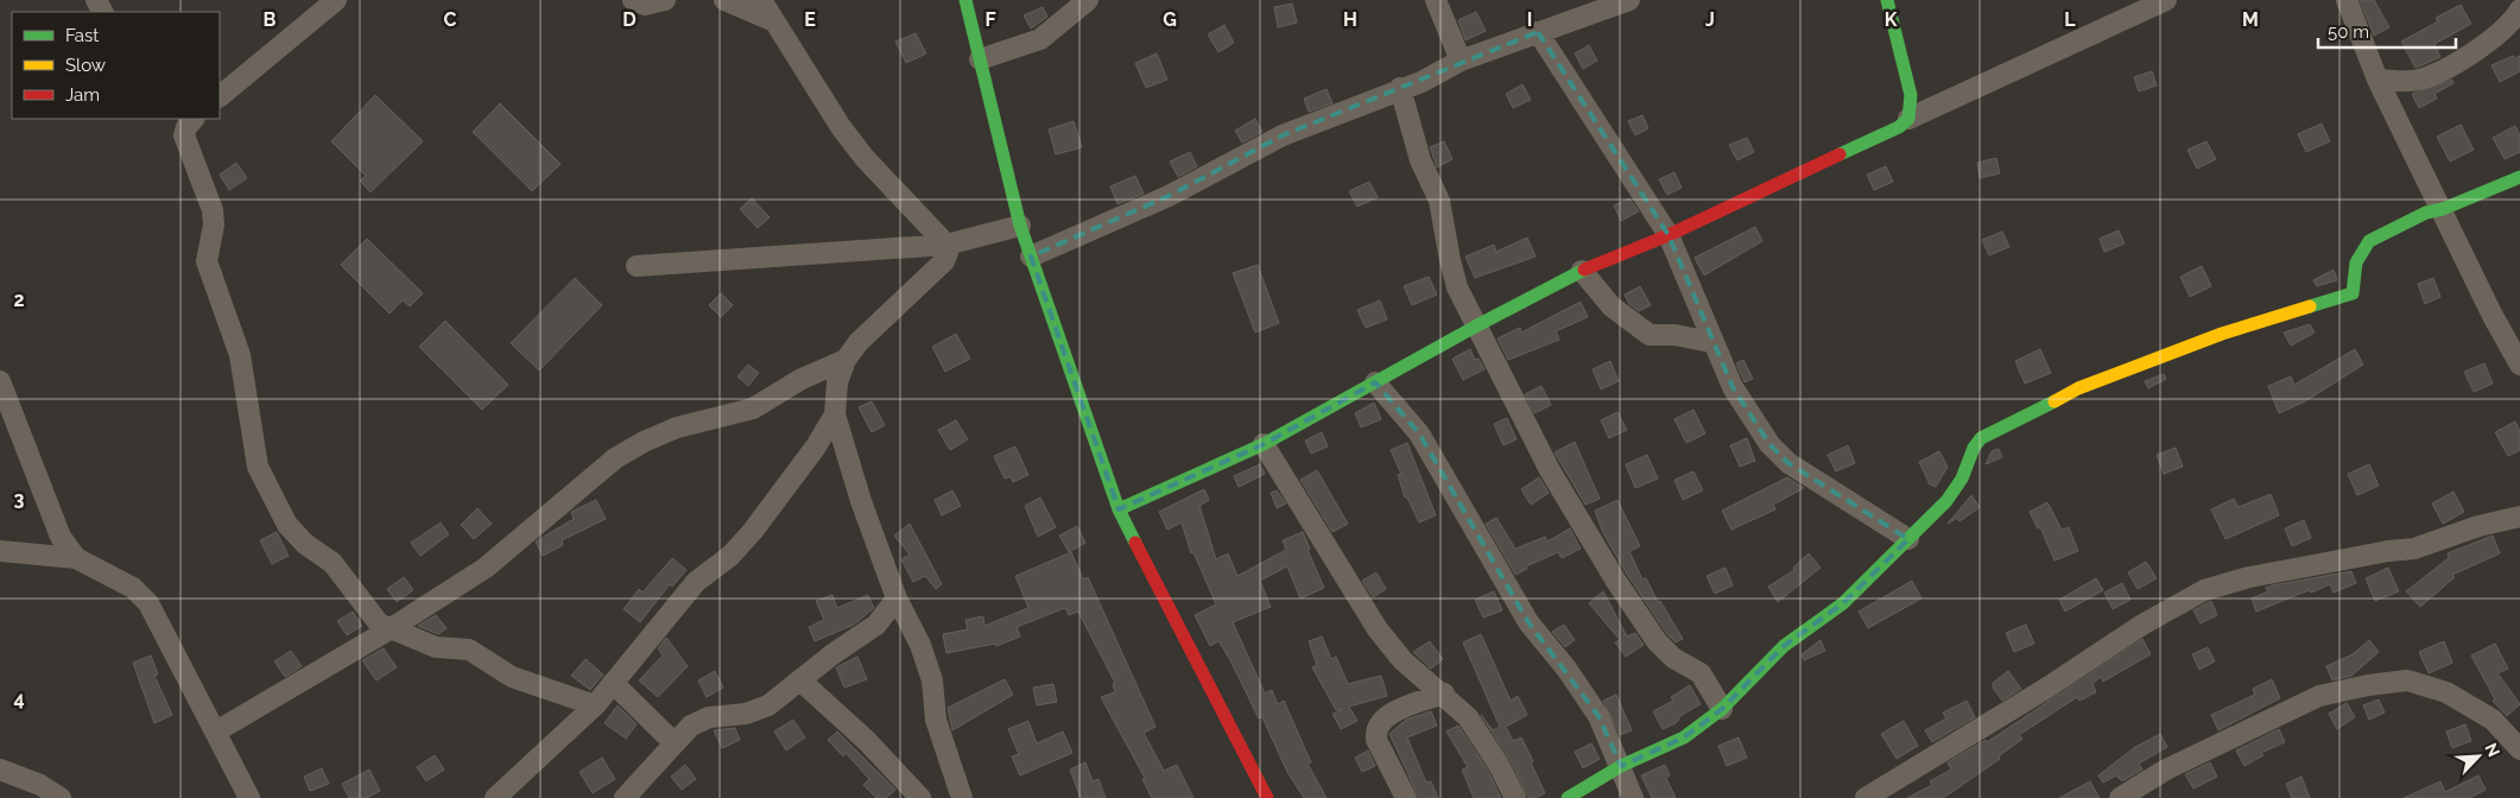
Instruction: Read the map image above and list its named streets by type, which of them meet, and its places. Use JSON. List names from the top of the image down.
{
  "legend": ["Fast", "Slow", "Jam"],
  "scale_bar": "50 m",
  "north": "top right",
  "grid": {
    "columns": [
      "B",
      "C",
      "D",
      "E",
      "F",
      "G",
      "H",
      "I",
      "J",
      "K",
      "L",
      "M"
    ],
    "rows": ["2", "3", "4"]
  }
}
